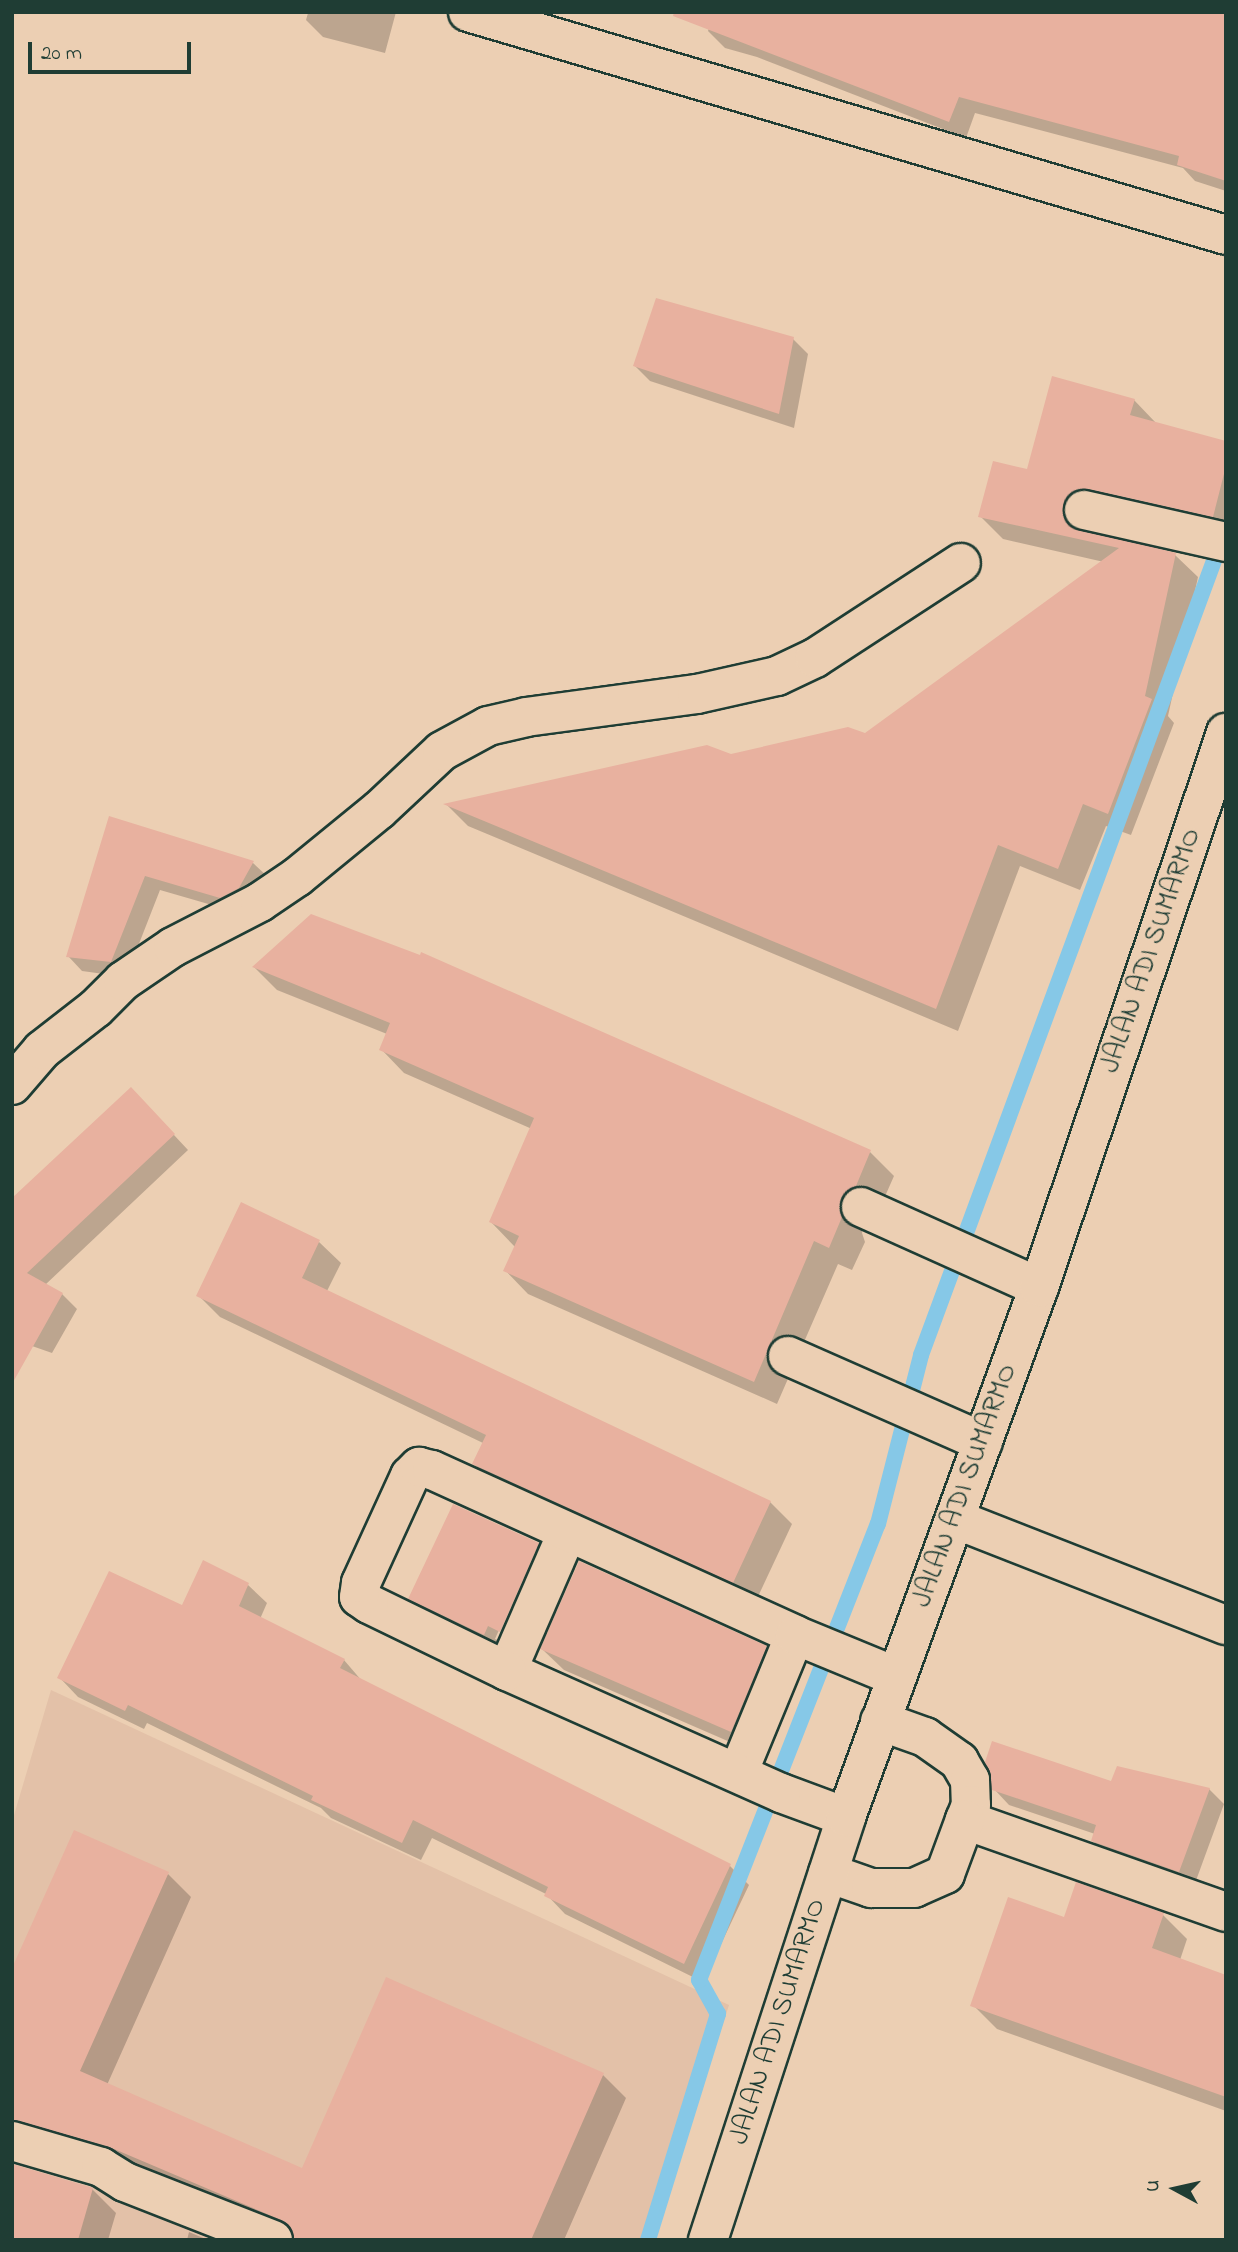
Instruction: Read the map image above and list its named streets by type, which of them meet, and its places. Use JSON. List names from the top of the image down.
{
  "streets": {
    "main road": ["JALAN ADI SUMARMO"]
  },
  "scale_bar": "20 m",
  "north": "left"
}
